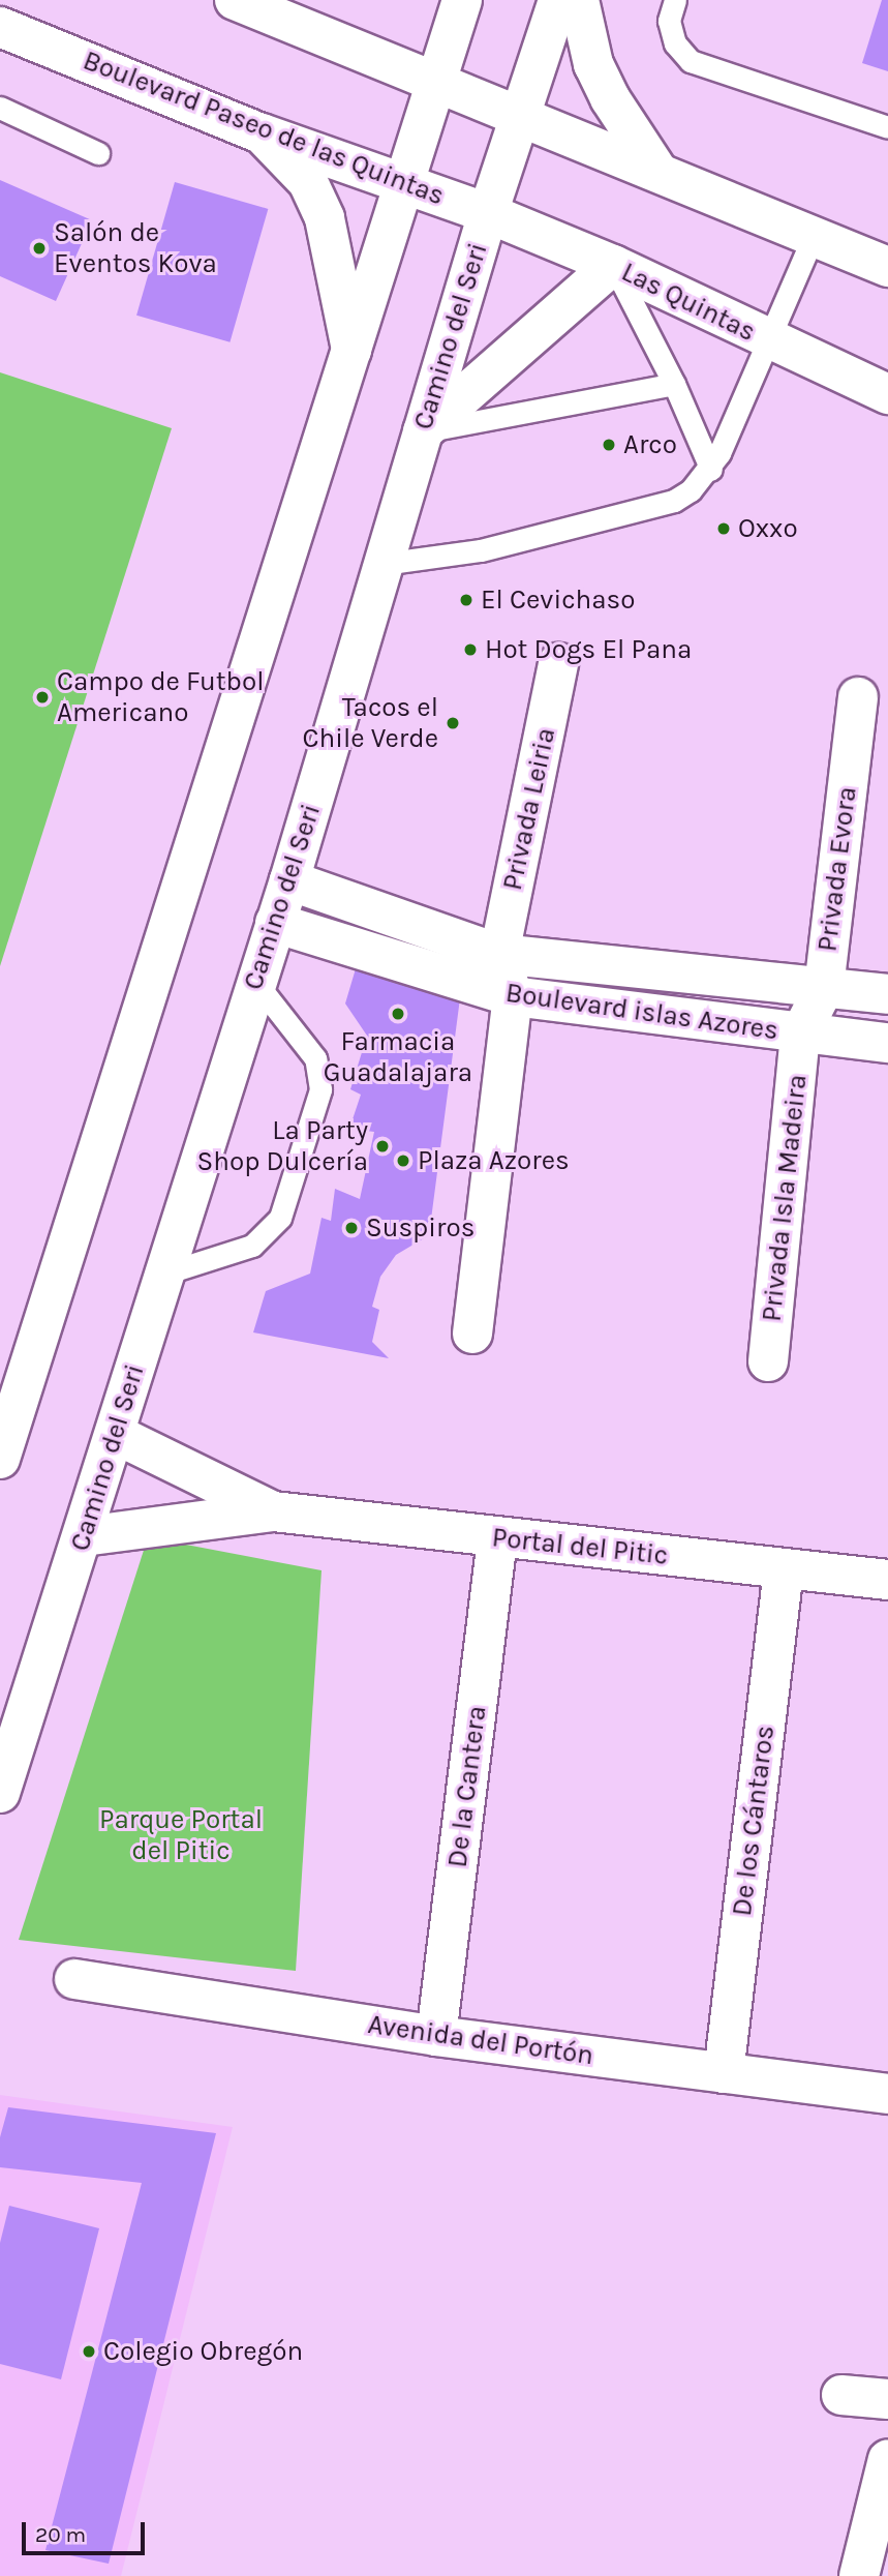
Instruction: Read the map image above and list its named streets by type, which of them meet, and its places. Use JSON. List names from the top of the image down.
{
  "streets": {
    "street": [
      "Boulevard Paseo de las Quintas",
      "Las Quintas",
      "Camino del Seri",
      "Privada Leiria",
      "Privada Evora",
      "Boulevard islas Azores",
      "Privada Isla Madeira",
      "Portal del Pitic",
      "De la Cantera",
      "De los Cántaros",
      "Avenida del Portón"
    ]
  },
  "crossings": [
    ["Boulevard Paseo de las Quintas", "Las Quintas"],
    ["Boulevard Paseo de las Quintas", "Camino del Seri"],
    ["Las Quintas", "Camino del Seri"],
    ["Camino del Seri", "Boulevard islas Azores"],
    ["Camino del Seri", "Portal del Pitic"],
    ["Privada Leiria", "Boulevard islas Azores"],
    ["Privada Evora", "Boulevard islas Azores"],
    ["Privada Evora", "Privada Isla Madeira"],
    ["Boulevard islas Azores", "Privada Isla Madeira"],
    ["Portal del Pitic", "De la Cantera"],
    ["Portal del Pitic", "De los Cántaros"],
    ["De la Cantera", "Avenida del Portón"],
    ["De los Cántaros", "Avenida del Portón"]
  ],
  "parks": ["Parque Portal del Pitic"],
  "places": [
    "Salón de Eventos Kova",
    "Arco",
    "Oxxo",
    "El Cevichaso",
    "Hot Dogs El Pana",
    "Campo de Futbol Americano",
    "Tacos el Chile Verde",
    "Farmacia Guadalajara",
    "La Party Shop Dulcería",
    "Plaza Azores",
    "Suspiros",
    "Colegio Obregón"
  ],
  "scale_bar": "20 m"
}
